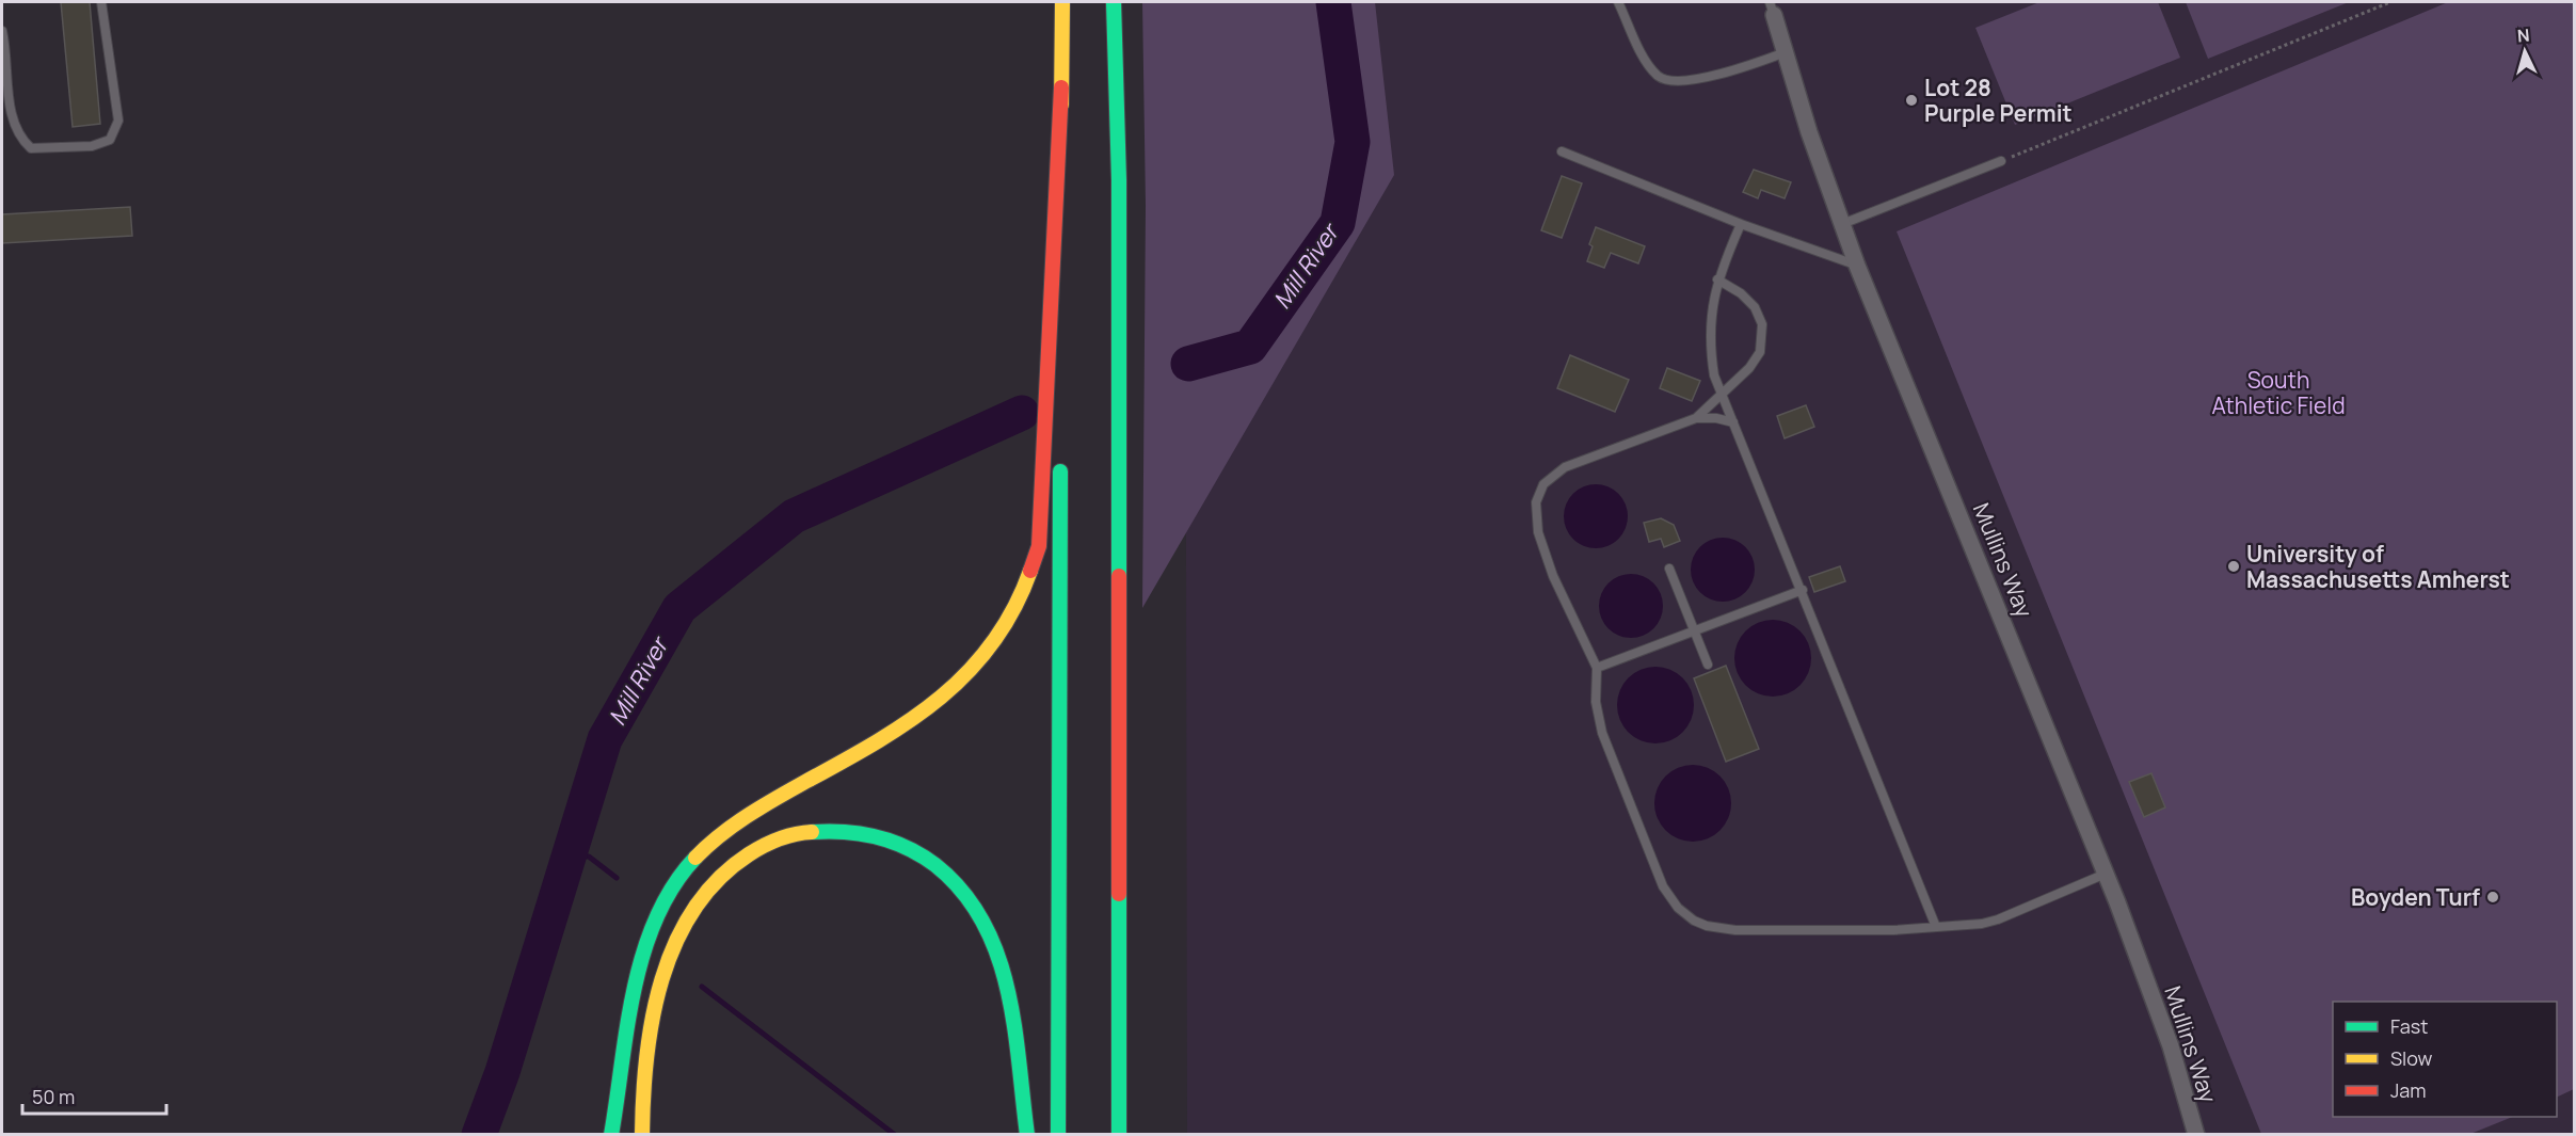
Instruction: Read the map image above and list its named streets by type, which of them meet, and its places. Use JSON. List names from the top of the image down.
{
  "streets": {
    "street": ["Mullins Way"]
  },
  "water": ["Mill River"],
  "parks": ["South Athletic Field"],
  "places": ["Lot 28 Purple Permit", "University of Massachusetts Amherst", "Boyden Turf"],
  "legend": ["Fast", "Slow", "Jam"],
  "scale_bar": "50 m",
  "north": "top"
}
